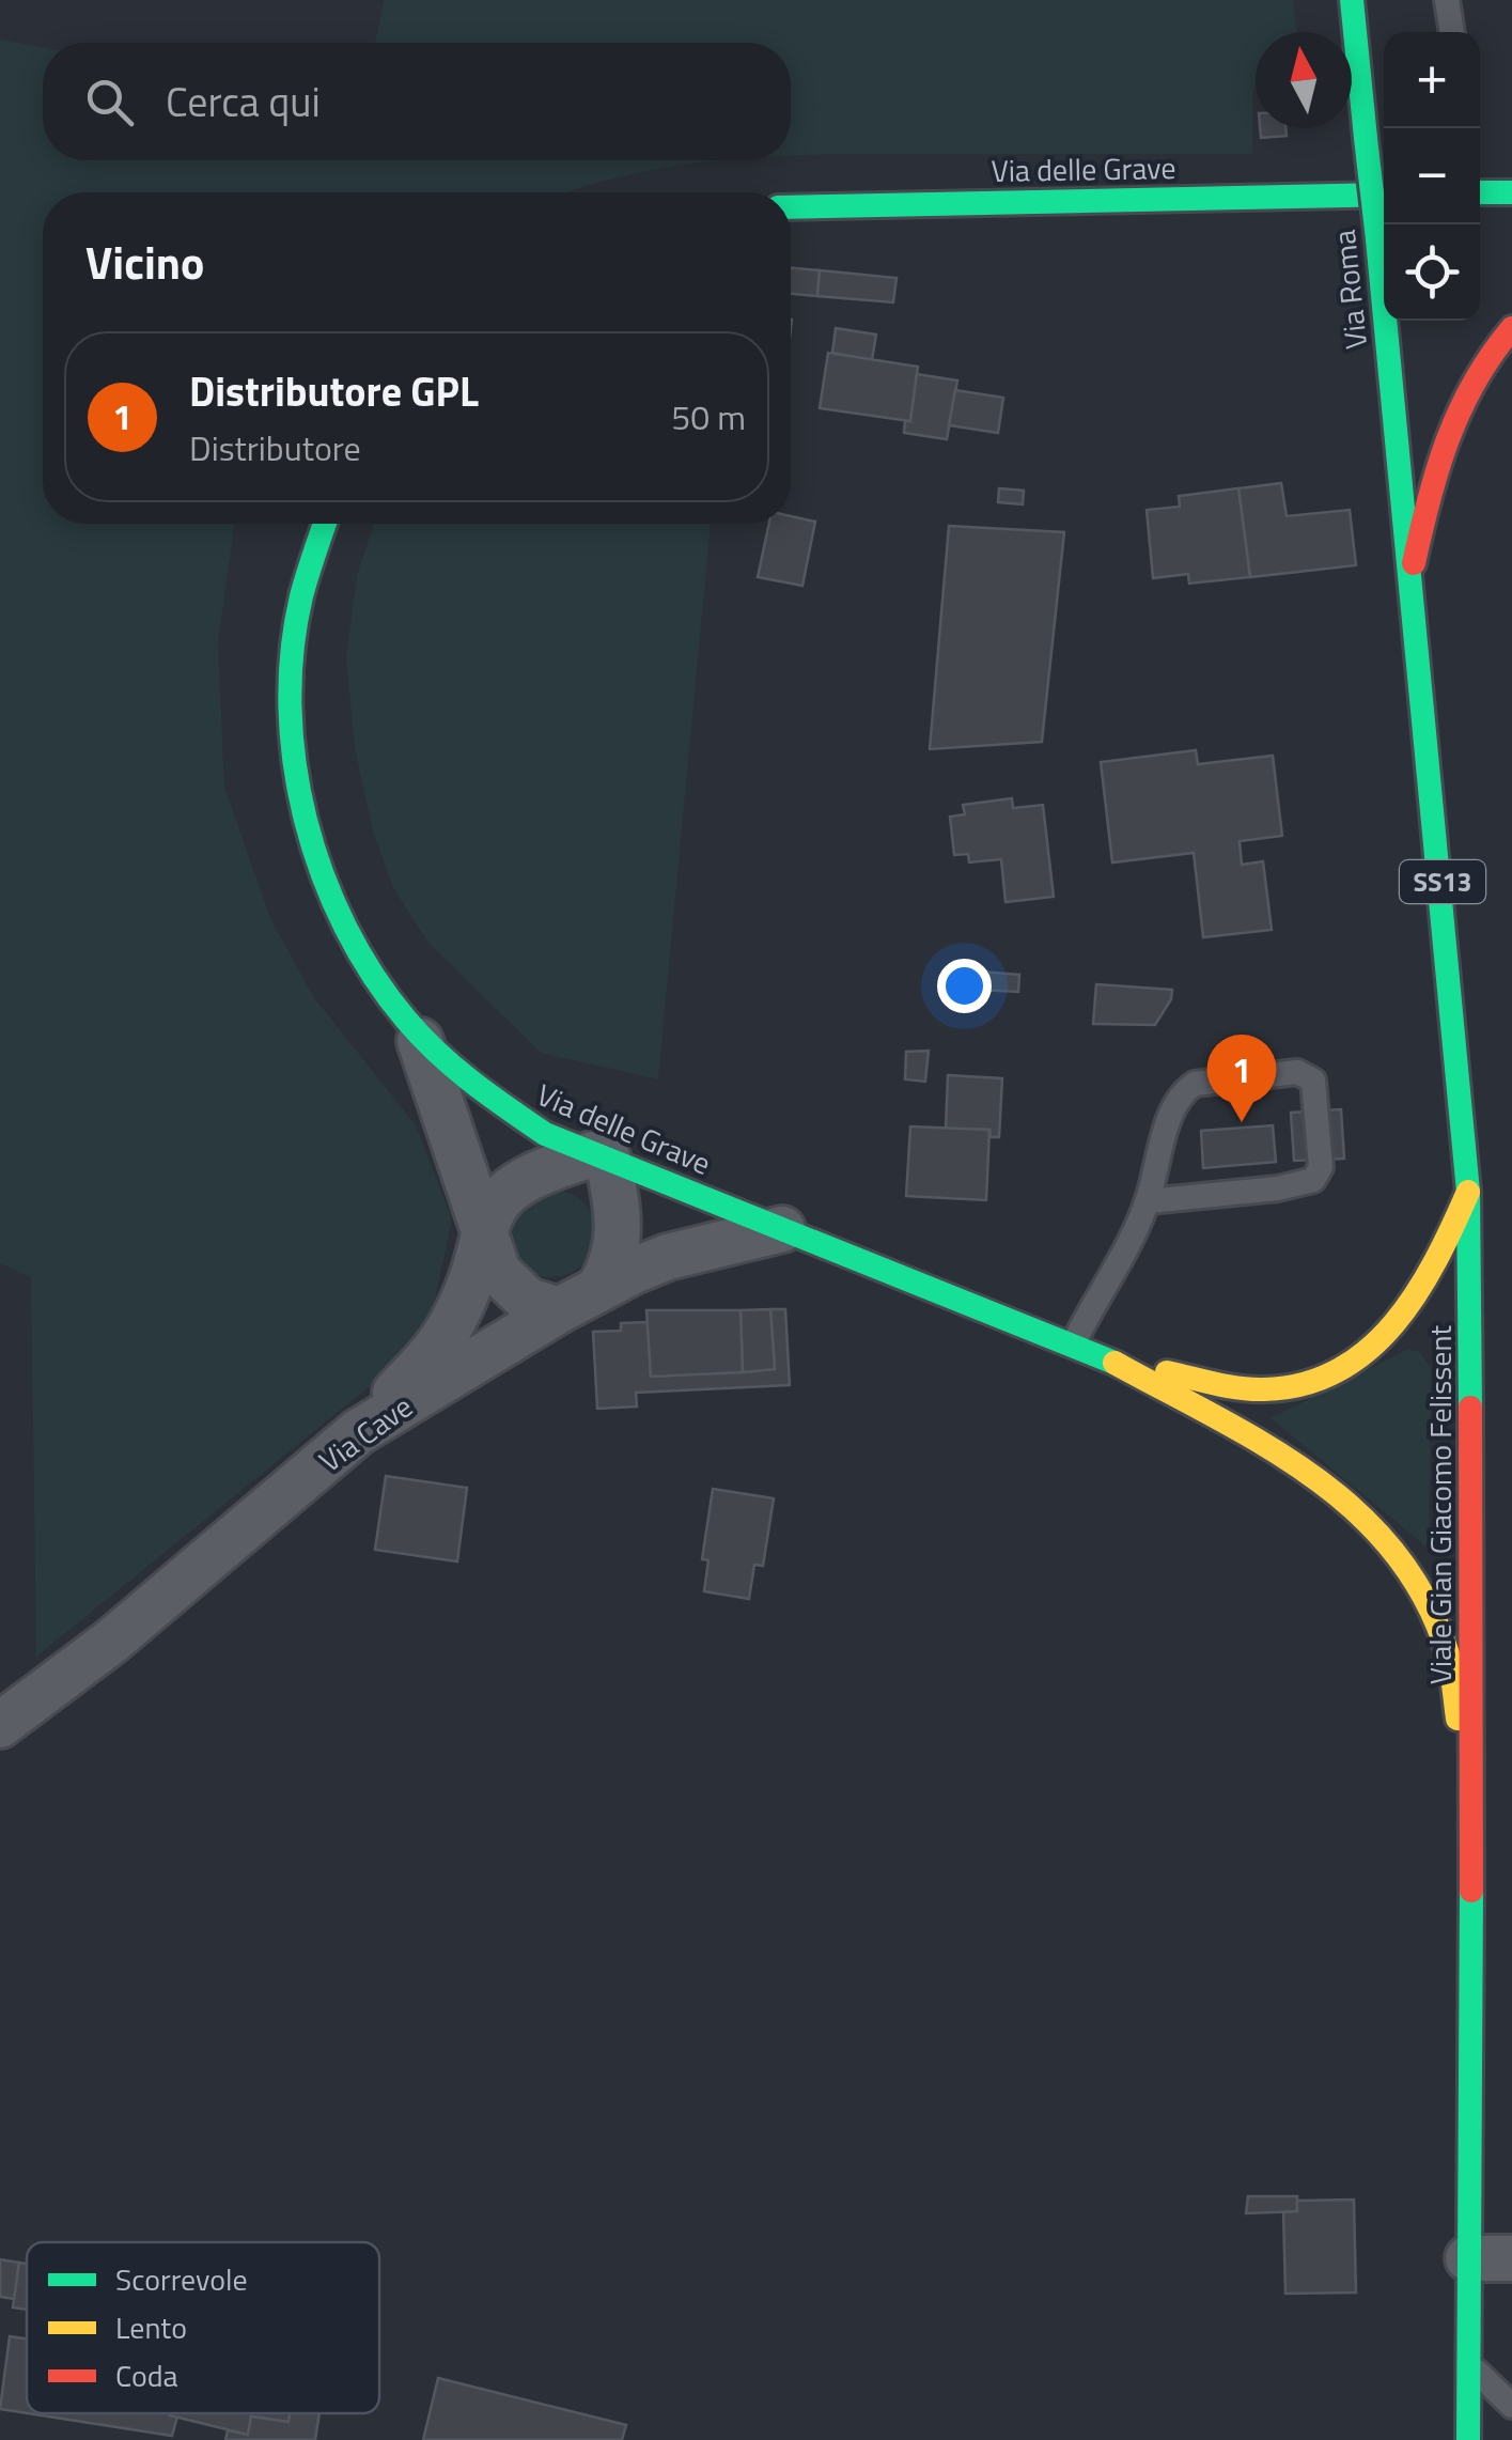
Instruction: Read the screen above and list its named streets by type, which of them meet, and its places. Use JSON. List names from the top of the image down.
{
  "streets": {
    "main road": [
      "Via delle Grave",
      "Via Roma",
      "SS13",
      "Viale Gian Giacomo Felissent"
    ],
    "street": ["Via Cave"]
  },
  "crossings": [
    ["Via delle Grave", "Via Cave"],
    ["Via delle Grave", "Viale Gian Giacomo Felissent"],
    ["Via Roma", "Viale Gian Giacomo Felissent"]
  ],
  "legend": ["Scorrevole", "Lento", "Coda"],
  "north": "top",
  "page": {
    "map_buttons": ["+", "−"],
    "search": "Cerca qui",
    "heading": "Vicino",
    "list": [
      {
        "mark": "1",
        "name": "Distributore GPL",
        "note": "Distributore",
        "value": "50 m"
      }
    ],
    "pins": "1"
  }
}
